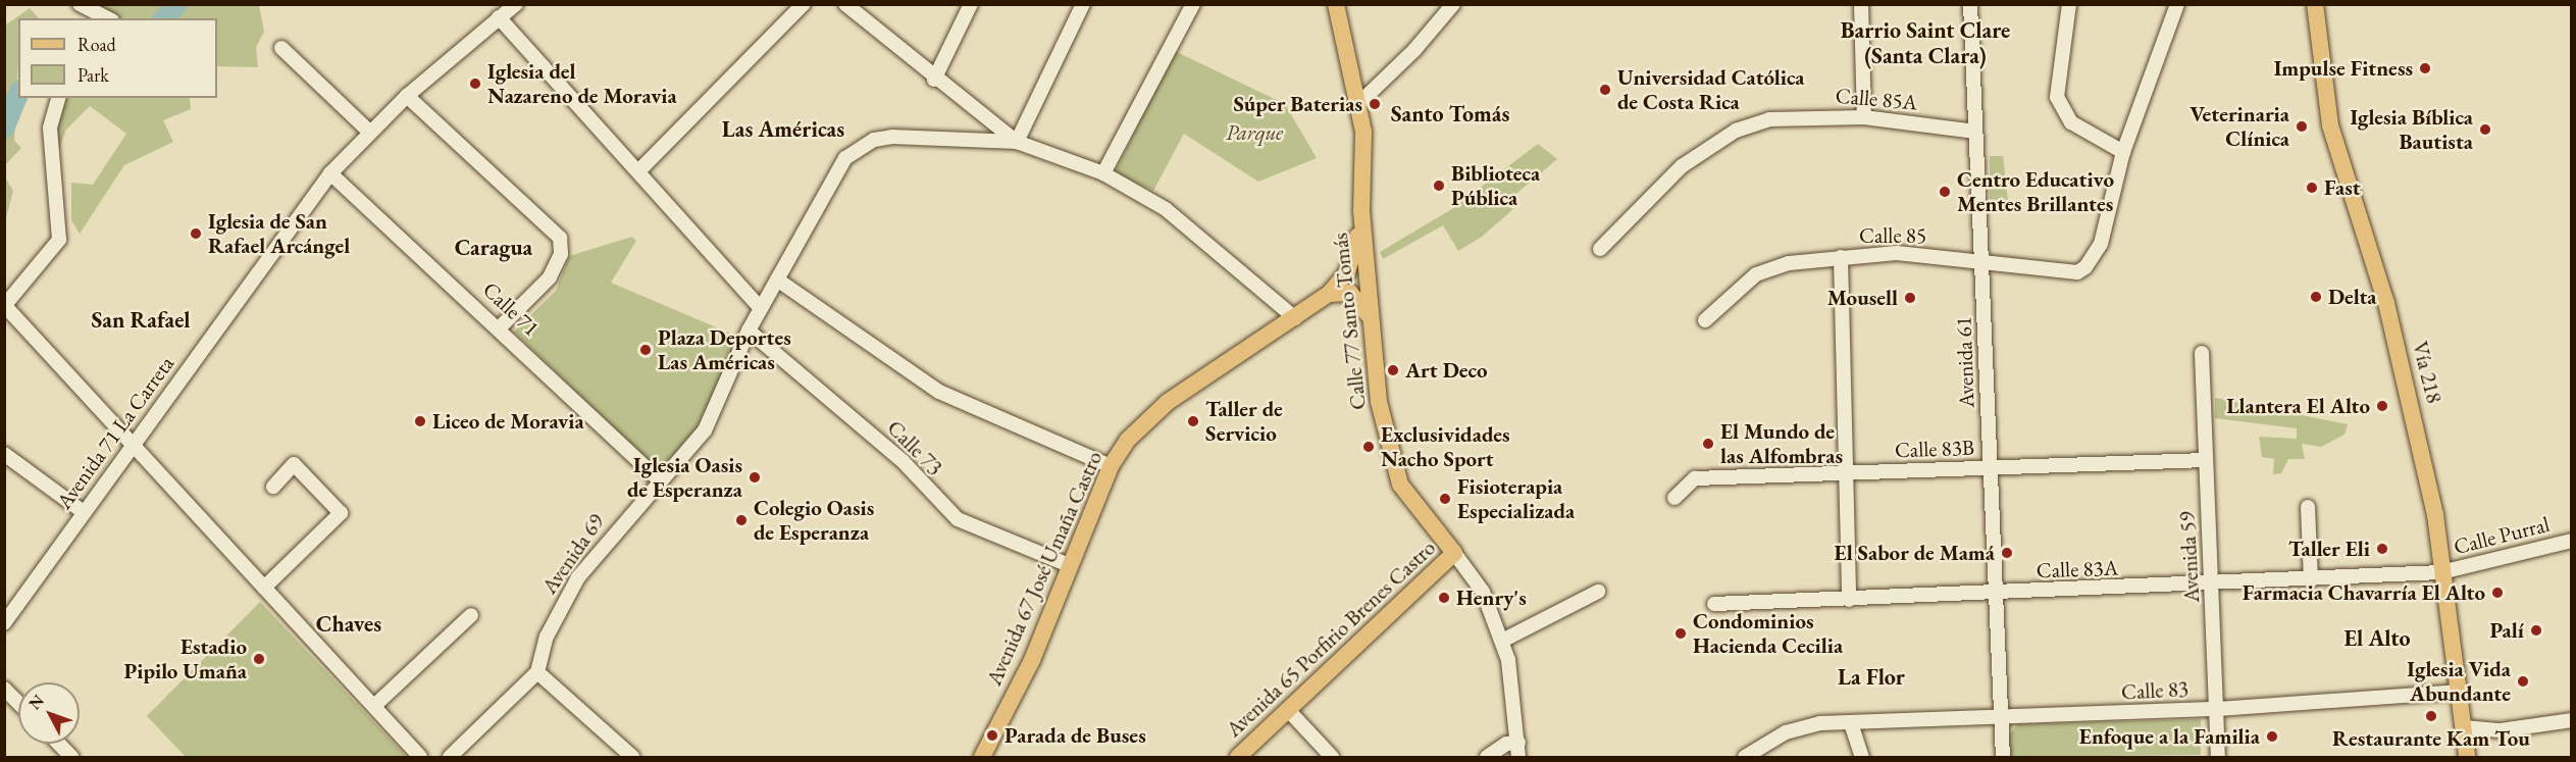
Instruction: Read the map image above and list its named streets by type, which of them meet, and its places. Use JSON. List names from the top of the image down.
{
  "streets": {
    "main road": [
      "Calle 77 Santo Tomás",
      "Vía 218",
      "Avenida 67 José Umaña Castro",
      "Avenida 65 Porfirio Brenes Castro"
    ],
    "street": [
      "Calle 85A",
      "Calle 85",
      "Calle 71",
      "Avenida 61",
      "Avenida 71 La Carreta",
      "Calle 73",
      "Calle 83B",
      "Calle Purral",
      "Avenida 69",
      "Avenida 59",
      "Calle 83A",
      "Calle 83"
    ]
  },
  "crossings": [
    ["Calle 85A", "Avenida 61"],
    ["Calle 85", "Avenida 61"],
    ["Calle 71", "Avenida 71 La Carreta"],
    ["Calle 71", "Avenida 69"],
    ["Calle 77 Santo Tomás", "Avenida 67 José Umaña Castro"],
    ["Calle 77 Santo Tomás", "Avenida 65 Porfirio Brenes Castro"],
    ["Avenida 61", "Calle 83B"],
    ["Avenida 61", "Calle 83A"],
    ["Avenida 61", "Calle 83"],
    ["Vía 218", "Calle Purral"],
    ["Vía 218", "Calle 83A"],
    ["Vía 218", "Calle 83"],
    ["Calle 73", "Avenida 69"],
    ["Calle 73", "Avenida 67 José Umaña Castro"],
    ["Calle 83B", "Avenida 59"],
    ["Calle Purral", "Calle 83A"],
    ["Avenida 59", "Calle 83A"],
    ["Avenida 59", "Calle 83"]
  ],
  "districts": [
    "Barrio Saint Clare (Santa Clara)",
    "Santo Tomás",
    "Las Américas",
    "Caragua",
    "San Rafael",
    "Chaves",
    "El Alto",
    "La Flor"
  ],
  "parks": ["Parque"],
  "places": [
    "Impulse Fitness",
    "Iglesia del Nazareno de Moravia",
    "Universidad Católica de Costa Rica",
    "Súper Baterias",
    "Veterinaria Clínica",
    "Iglesia Bíblica Bautista",
    "Biblioteca Pública",
    "Fast",
    "Centro Educativo Mentes Brillantes",
    "Iglesia de San Rafael Arcángel",
    "Delta",
    "Mousell",
    "Plaza Deportes Las Américas",
    "Art Deco",
    "Llantera El Alto",
    "Liceo de Moravia",
    "Taller de Servicio",
    "El Mundo de las Alfombras",
    "Exclusividades Nacho Sport",
    "Iglesia Oasis de Esperanza",
    "Fisioterapia Especializada",
    "Colegio Oasis de Esperanza",
    "Taller Eli",
    "El Sabor de Mamá",
    "Farmacia Chavarría El Alto",
    "Henry's",
    "Palí",
    "Condominios Hacienda Cecilia",
    "Estadio Pipilo Umaña",
    "Iglesia Vida Abundante",
    "Restaurante Kam Tou",
    "Parada de Buses",
    "Enfoque a la Familia"
  ],
  "legend": ["Road", "Park"],
  "north": "top left"
}
